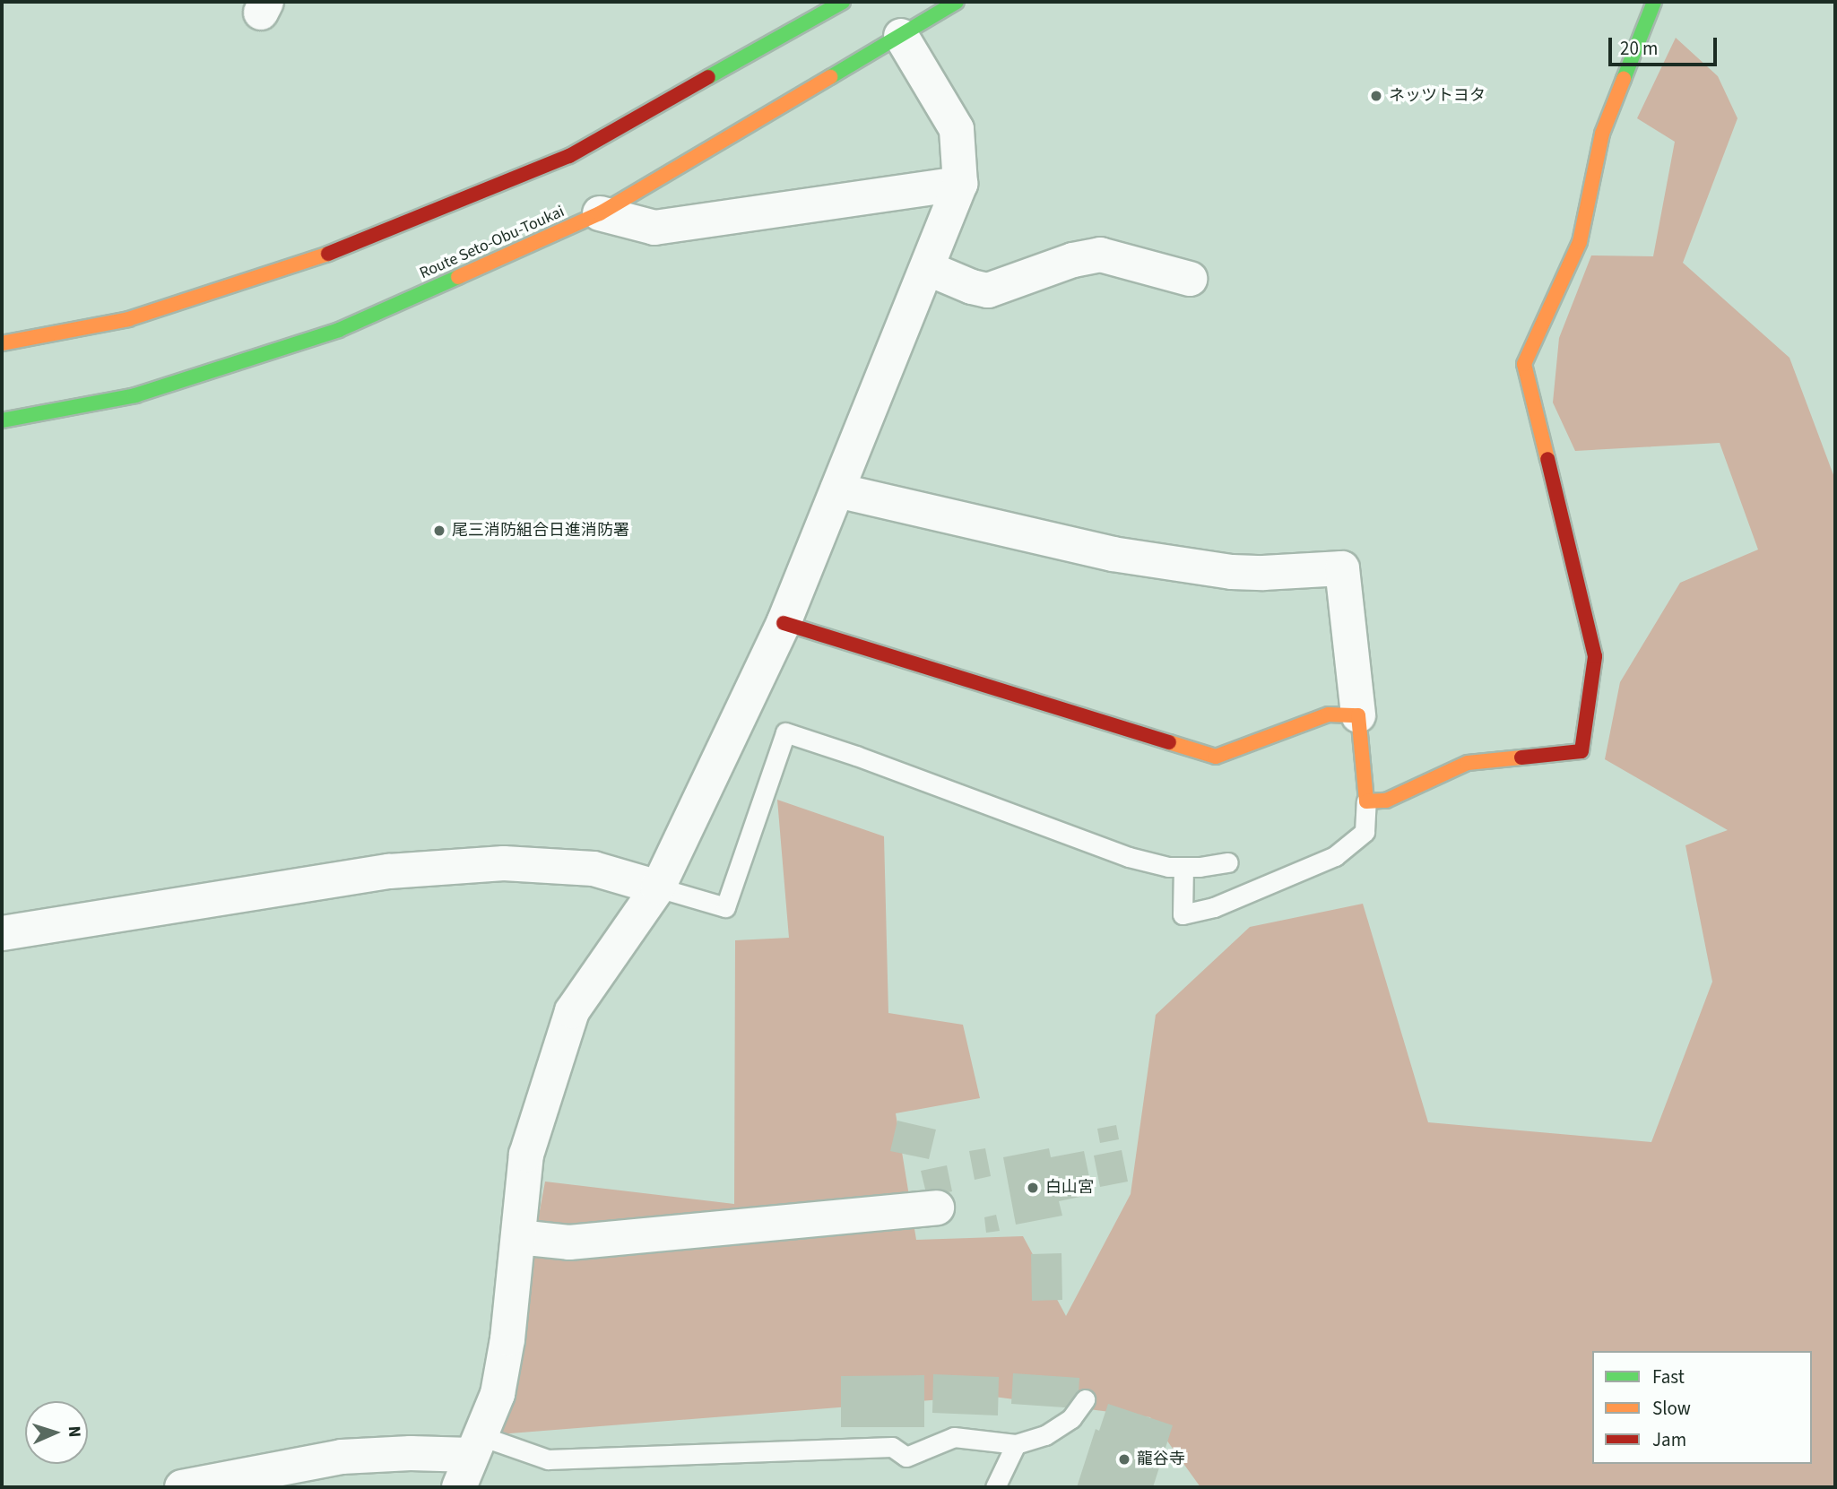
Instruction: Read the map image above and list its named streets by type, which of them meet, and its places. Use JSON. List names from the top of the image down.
{
  "streets": {
    "main road": ["Route Seto-Obu-Toukai"]
  },
  "places": [
    "ネッツトヨタ",
    "尾三消防組合日進消防署",
    "白山宮",
    "龍谷寺"
  ],
  "legend": ["Fast", "Slow", "Jam"],
  "scale_bar": "20 m",
  "north": "right"
}
